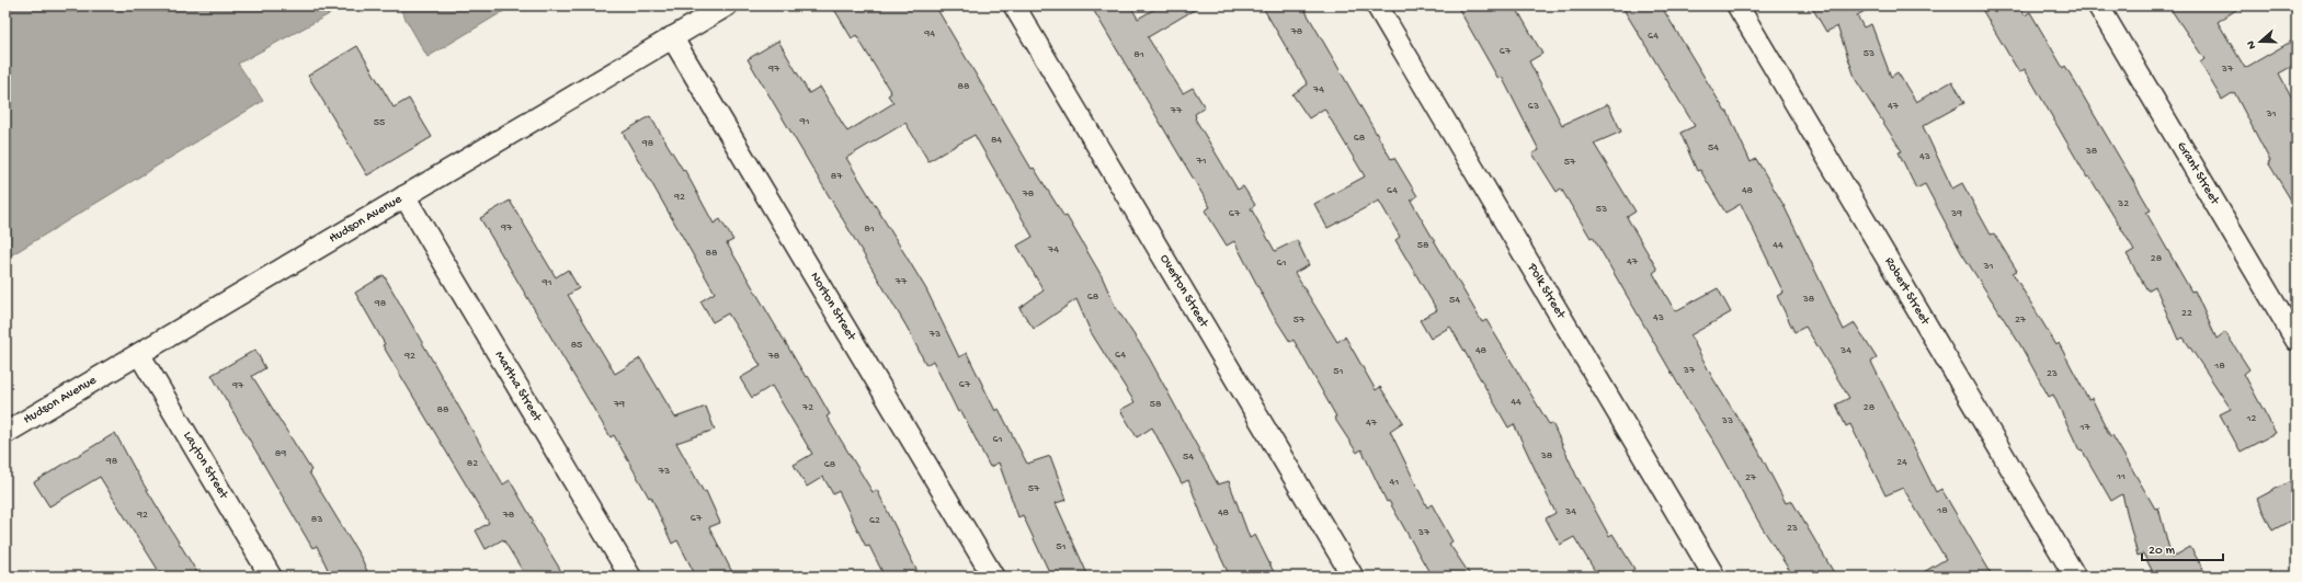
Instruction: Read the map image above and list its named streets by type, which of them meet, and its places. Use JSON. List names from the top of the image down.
{
  "streets": {
    "street": [
      "Grant Street",
      "Hudson Avenue",
      "Overton Street",
      "Polk Street",
      "Robert Street",
      "Norton Street",
      "Martha Street",
      "Layton Street"
    ]
  },
  "crossings": [
    ["Hudson Avenue", "Norton Street"],
    ["Hudson Avenue", "Martha Street"],
    ["Hudson Avenue", "Layton Street"]
  ],
  "house_numbers": [
    "78",
    "94",
    "64",
    "67",
    "53",
    "81",
    "97",
    "37",
    "88",
    "74",
    "63",
    "47",
    "77",
    "31",
    "91",
    "55",
    "68",
    "84",
    "98",
    "54",
    "38",
    "43",
    "71",
    "57",
    "87",
    "64",
    "48",
    "78",
    "92",
    "32",
    "53",
    "67",
    "39",
    "97",
    "81",
    "58",
    "44",
    "74",
    "88",
    "28",
    "47",
    "61",
    "31",
    "77",
    "91",
    "68",
    "38",
    "54",
    "98",
    "22",
    "43",
    "57",
    "27",
    "73",
    "85",
    "48",
    "34",
    "64",
    "92",
    "78",
    "18",
    "37",
    "51",
    "23",
    "67",
    "97",
    "44",
    "79",
    "58",
    "72",
    "28",
    "88",
    "12",
    "33",
    "47",
    "17",
    "61",
    "89",
    "38",
    "54",
    "98",
    "24",
    "82",
    "68",
    "73",
    "11",
    "27",
    "41",
    "57",
    "18",
    "34",
    "48",
    "92",
    "78",
    "67",
    "83",
    "62",
    "23",
    "37",
    "51"
  ],
  "scale_bar": "20 m",
  "north": "left"
}
